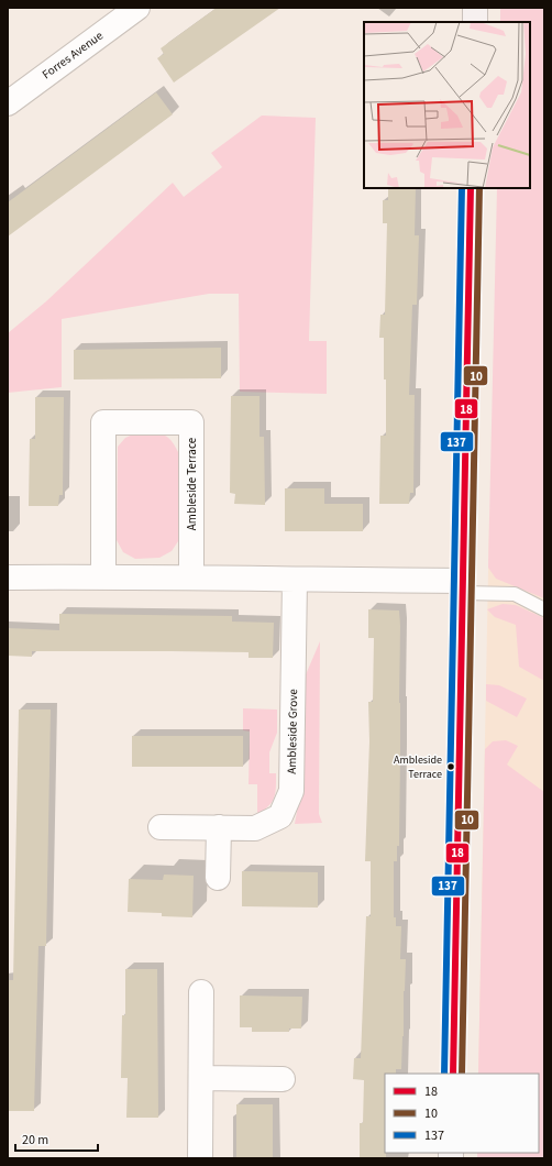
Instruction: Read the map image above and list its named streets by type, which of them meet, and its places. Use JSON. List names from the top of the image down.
{
  "streets": {
    "street": ["Forres Avenue", "Ambleside Terrace", "Ambleside Grove"]
  },
  "places": ["Ambleside Terrace"],
  "lines": ["transit line 18", "transit line 10", "transit line 137"],
  "legend": ["18", "10", "137"],
  "scale_bar": "20 m"
}
